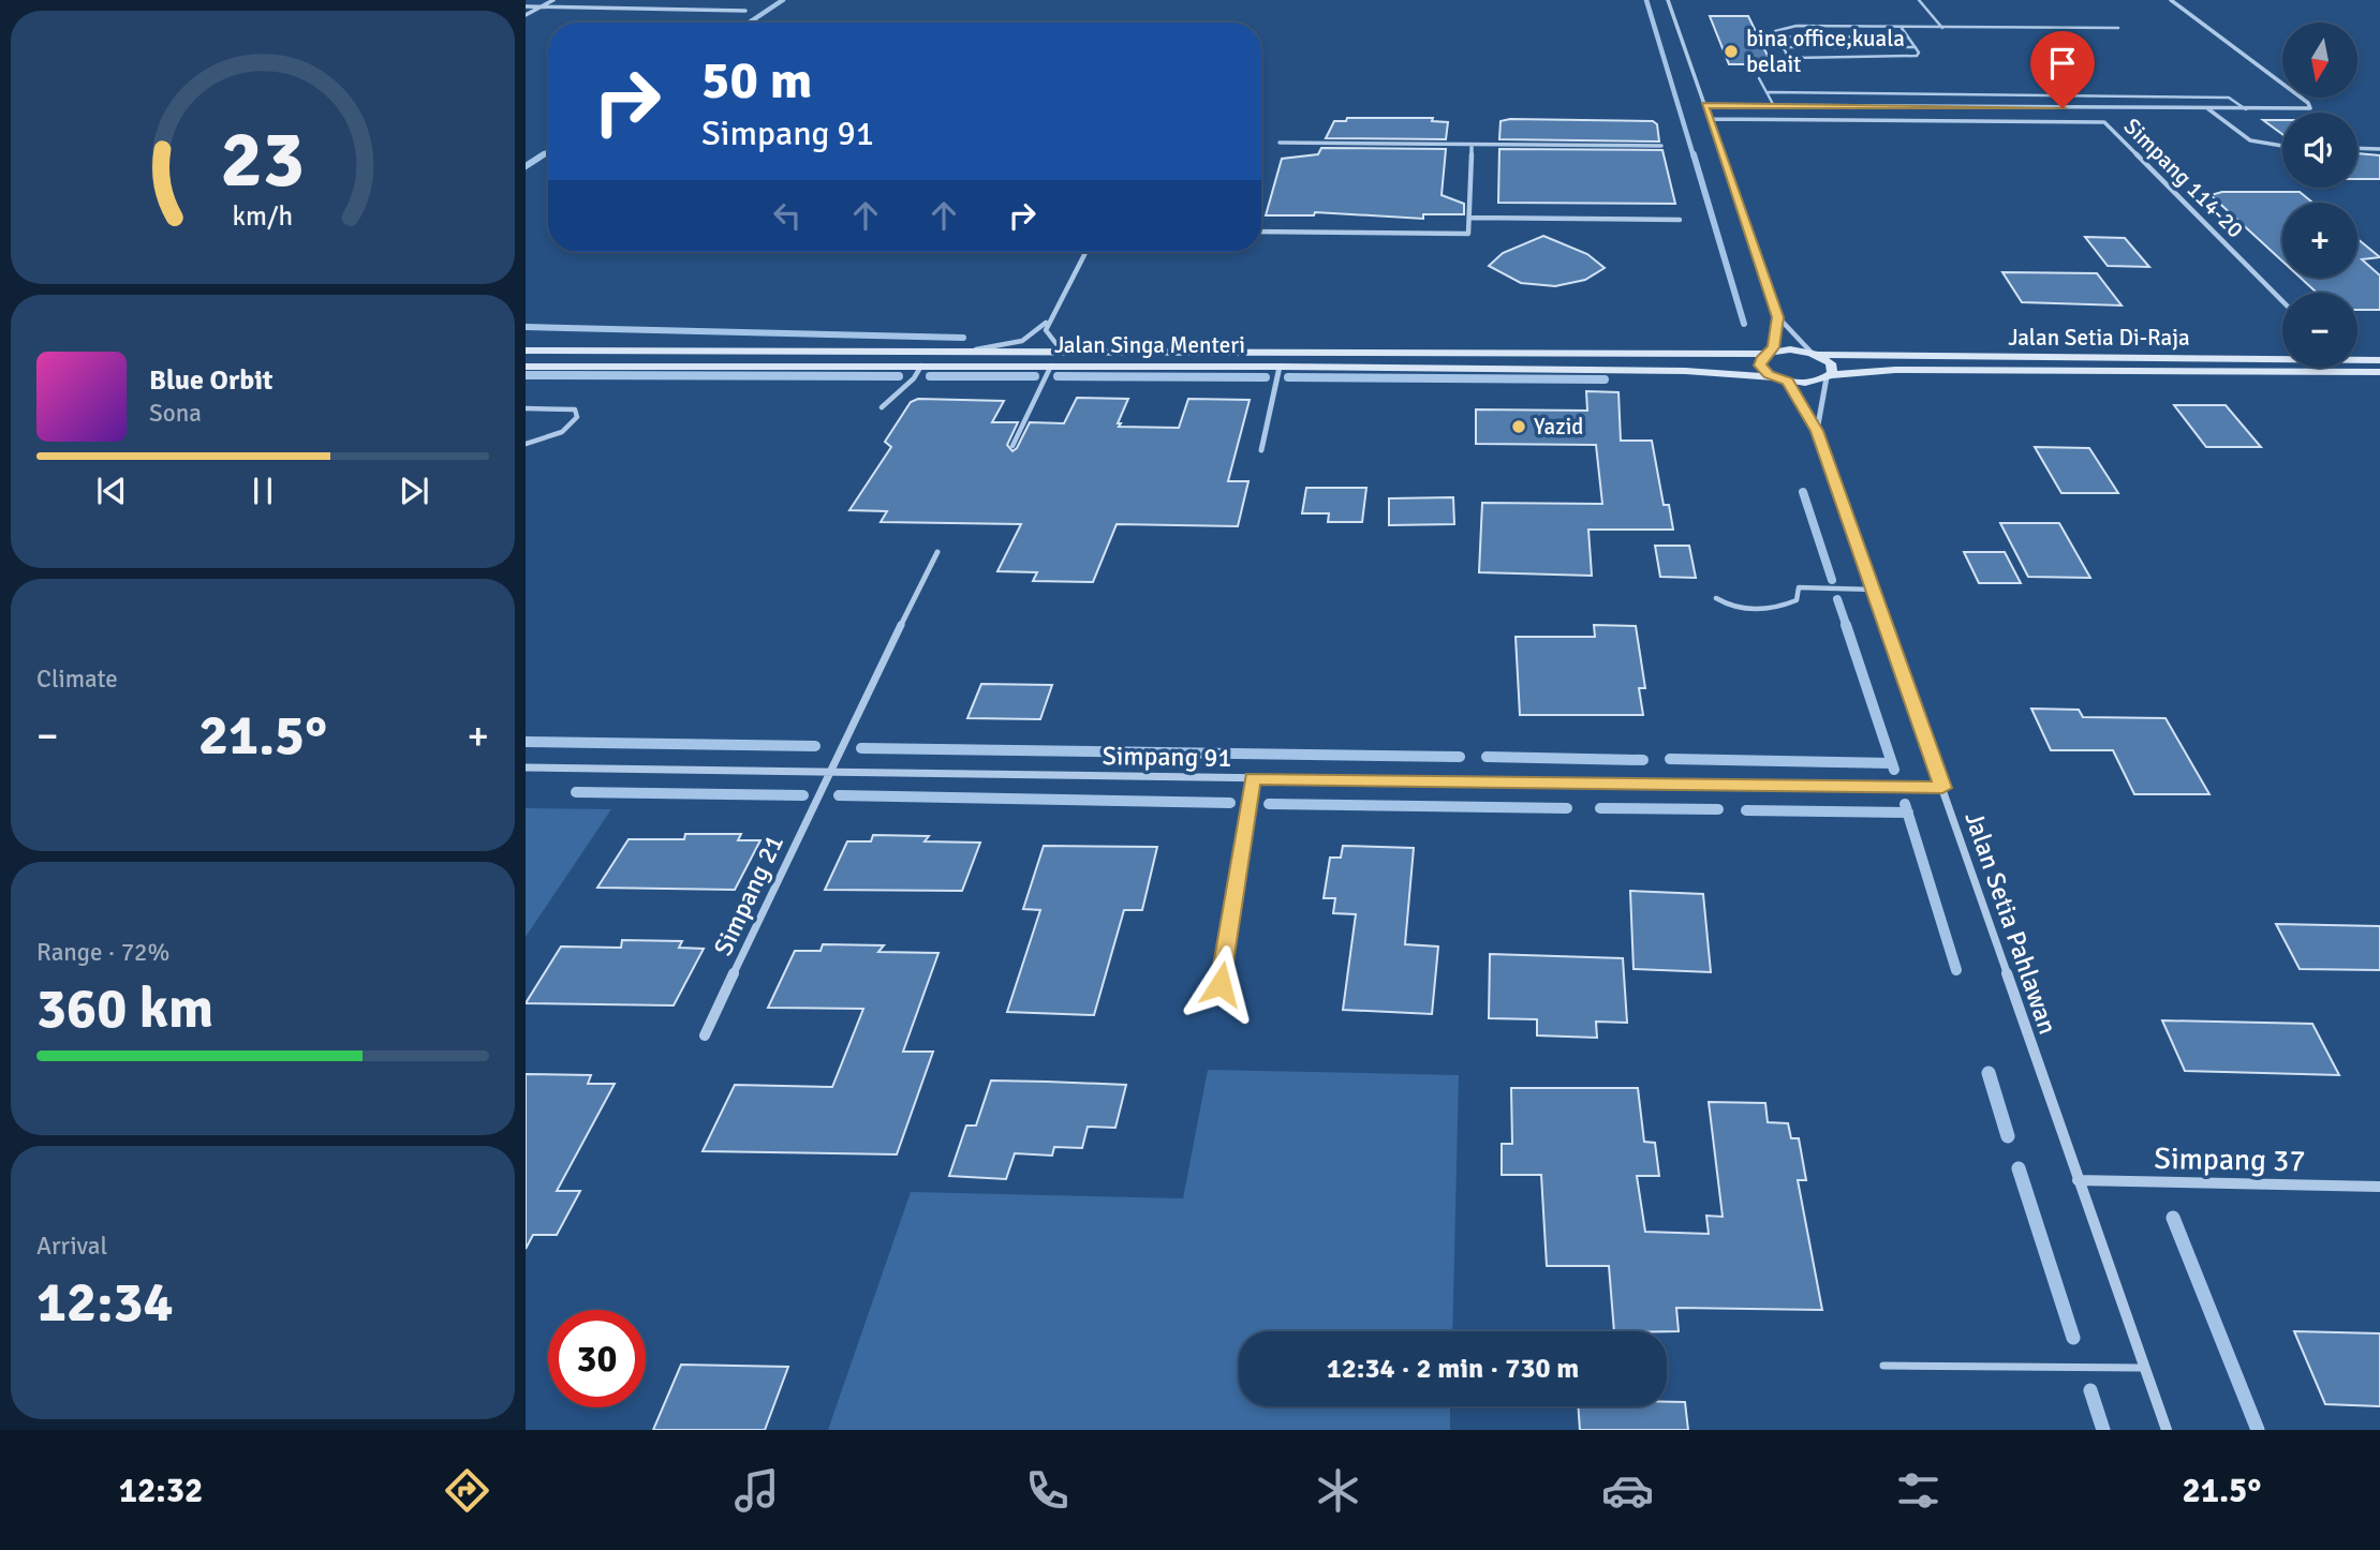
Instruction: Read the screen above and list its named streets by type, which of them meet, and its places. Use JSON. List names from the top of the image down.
{
  "streets": {
    "main road": ["Jalan Setia Di-Raja", "Jalan Singa Menteri"],
    "street": [
      "Simpang 114-20",
      "Simpang 91",
      "Simpang 21",
      "Jalan Setia Pahlawan",
      "Simpang 37"
    ]
  },
  "crossings": [
    ["Jalan Setia Di-Raja", "Jalan Singa Menteri"],
    ["Jalan Setia Di-Raja", "Jalan Setia Pahlawan"],
    ["Jalan Singa Menteri", "Jalan Setia Pahlawan"],
    ["Simpang 91", "Simpang 21"],
    ["Simpang 91", "Jalan Setia Pahlawan"],
    ["Jalan Setia Pahlawan", "Simpang 37"]
  ],
  "places": ["bina office,kuala belait", "Yazid"],
  "north": "bottom",
  "page": {
    "map_buttons": ["+", "−"],
    "turn": ["50 m", "Simpang 91"],
    "song": ["Blue Orbit", "Sona"],
    "tile": [
      "Climate",
      ["Range · 72%", "360 km"],
      ["Arrival", "12:34"]
    ],
    "heat": ["−", "21.5°", "+"],
    "limit": "30",
    "trip": "12:34 · 2 min · 730 m",
    "tabs": ["12:32", "21.5°"],
    "gauge": ["23", "km/h"]
  }
}
